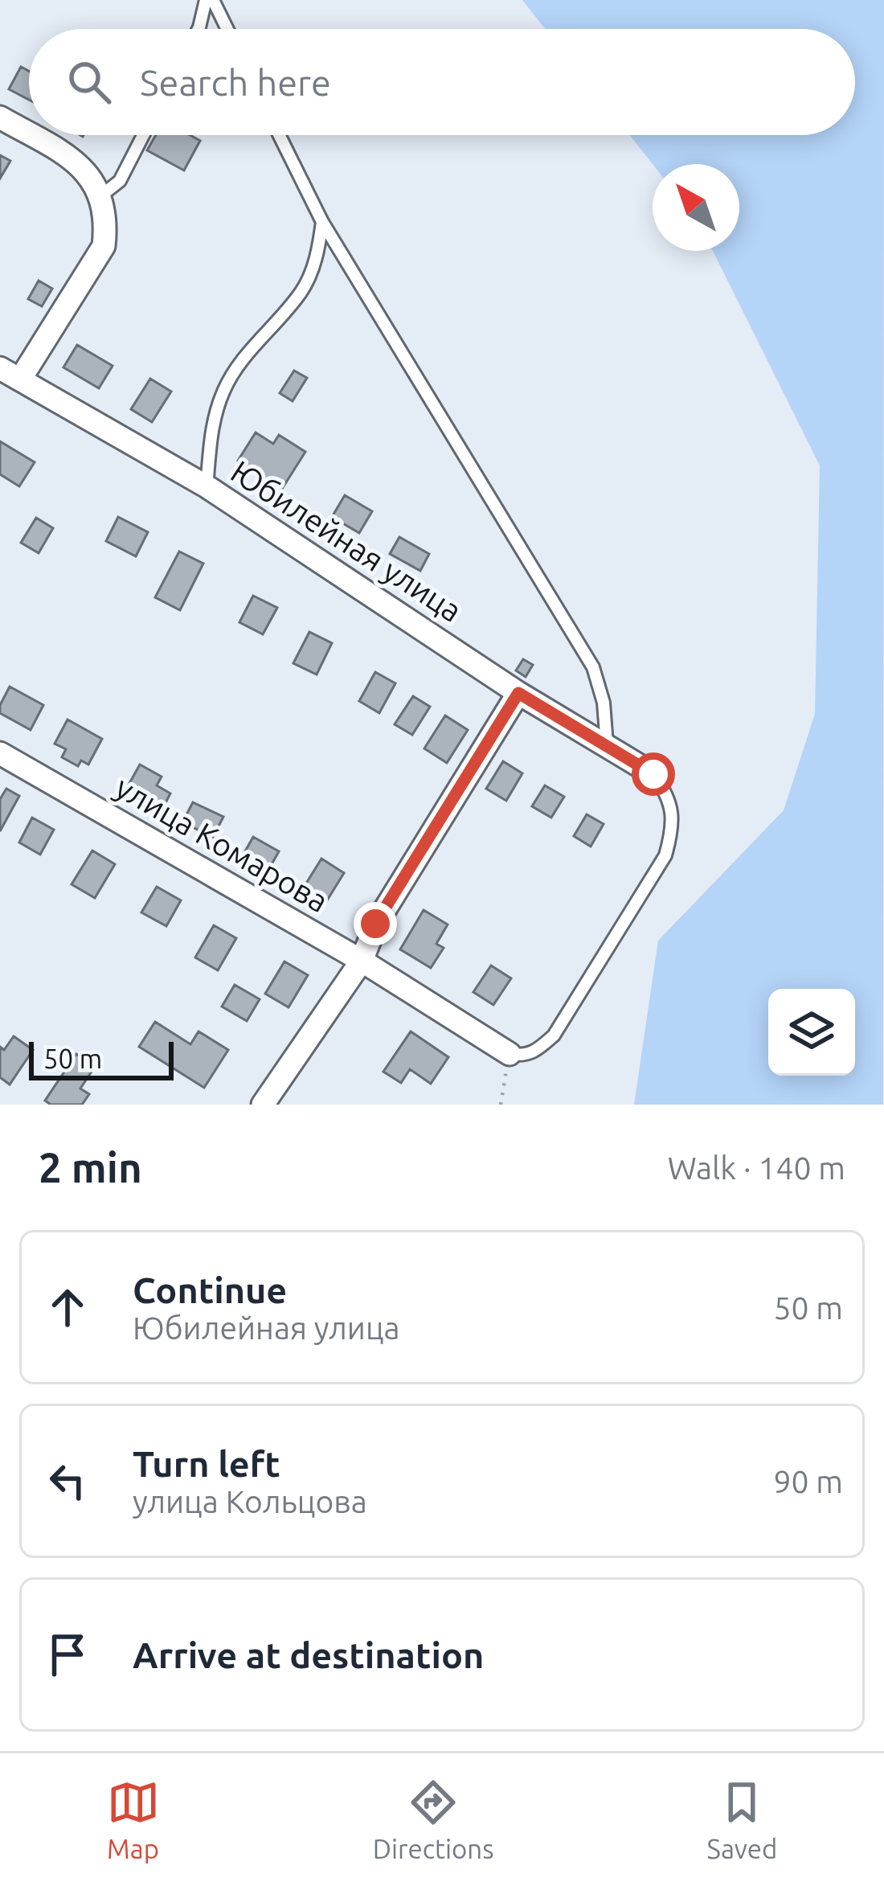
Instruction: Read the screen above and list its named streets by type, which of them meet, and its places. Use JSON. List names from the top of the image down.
{
  "streets": {
    "street": ["Юбилейная улица", "улица Комарова"]
  },
  "scale_bar": "50 m",
  "north": "top left",
  "page": {
    "search": "Search here",
    "scale": "50 m",
    "heading": ["2 min", "Walk · 140 m"],
    "list": [
      ["Continue", "Юбилейная улица", "50 m"],
      ["Turn left", "улица Кольцова", "90 m"],
      "Arrive at destination"
    ],
    "nav": ["Map", "Directions", "Saved"]
  }
}
